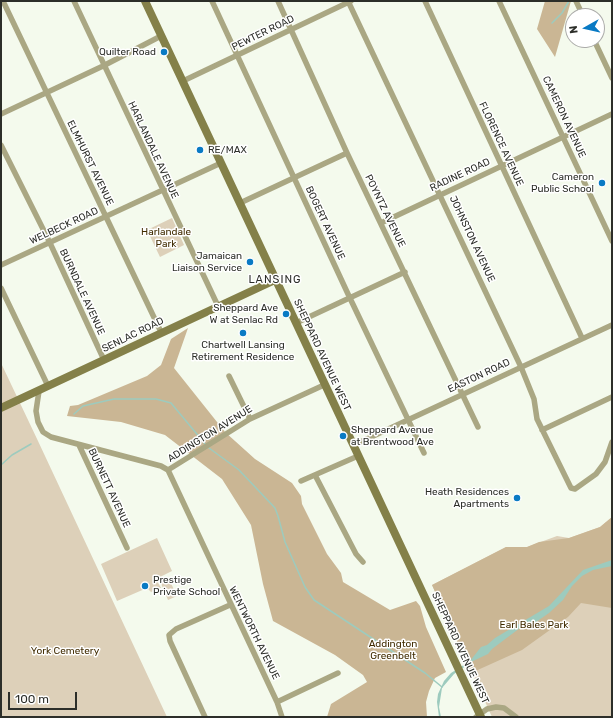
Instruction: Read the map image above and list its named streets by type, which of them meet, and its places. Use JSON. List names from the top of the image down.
{
  "streets": {
    "main road": ["SENLAC ROAD", "SHEPPARD AVENUE WEST"],
    "street": [
      "PEWTER ROAD",
      "CAMERON AVENUE",
      "FLORENCE AVENUE",
      "HARLANDALE AVENUE",
      "ELMHURST AVENUE",
      "RADINE ROAD",
      "POYNTZ AVENUE",
      "BOGERT AVENUE",
      "WELBECK ROAD",
      "JOHNSTON AVENUE",
      "BURNDALE AVENUE",
      "EASTON ROAD",
      "ADDINGTON AVENUE",
      "BURNETT AVENUE",
      "WENTWORTH AVENUE"
    ]
  },
  "crossings": [
    ["PEWTER ROAD", "POYNTZ AVENUE"],
    ["PEWTER ROAD", "BOGERT AVENUE"],
    ["PEWTER ROAD", "JOHNSTON AVENUE"],
    ["PEWTER ROAD", "SHEPPARD AVENUE WEST"],
    ["CAMERON AVENUE", "RADINE ROAD"],
    ["FLORENCE AVENUE", "RADINE ROAD"],
    ["FLORENCE AVENUE", "EASTON ROAD"],
    ["HARLANDALE AVENUE", "WELBECK ROAD"],
    ["HARLANDALE AVENUE", "SENLAC ROAD"],
    ["ELMHURST AVENUE", "WELBECK ROAD"],
    ["ELMHURST AVENUE", "SENLAC ROAD"],
    ["RADINE ROAD", "POYNTZ AVENUE"],
    ["RADINE ROAD", "JOHNSTON AVENUE"],
    ["POYNTZ AVENUE", "EASTON ROAD"],
    ["BOGERT AVENUE", "EASTON ROAD"],
    ["WELBECK ROAD", "BURNDALE AVENUE"],
    ["WELBECK ROAD", "SHEPPARD AVENUE WEST"],
    ["JOHNSTON AVENUE", "EASTON ROAD"],
    ["BURNDALE AVENUE", "SENLAC ROAD"],
    ["SENLAC ROAD", "SHEPPARD AVENUE WEST"],
    ["SENLAC ROAD", "BURNETT AVENUE"],
    ["SHEPPARD AVENUE WEST", "EASTON ROAD"],
    ["SHEPPARD AVENUE WEST", "ADDINGTON AVENUE"],
    ["ADDINGTON AVENUE", "BURNETT AVENUE"],
    ["ADDINGTON AVENUE", "WENTWORTH AVENUE"]
  ],
  "districts": ["LANSING"],
  "parks": [
    "Harlandale Park",
    "Earl Bales Park",
    "Addington Greenbelt",
    "York Cemetery"
  ],
  "places": [
    "Quilter Road",
    "RE/MAX",
    "Cameron Public School",
    "Jamaican Liaison Service",
    "Sheppard Ave W at Senlac Rd",
    "Chartwell Lansing Retirement Residence",
    "Sheppard Avenue at Brentwood Ave",
    "Heath Residences Apartments",
    "Prestige Private School"
  ],
  "scale_bar": "100 m",
  "north": "left"
}
